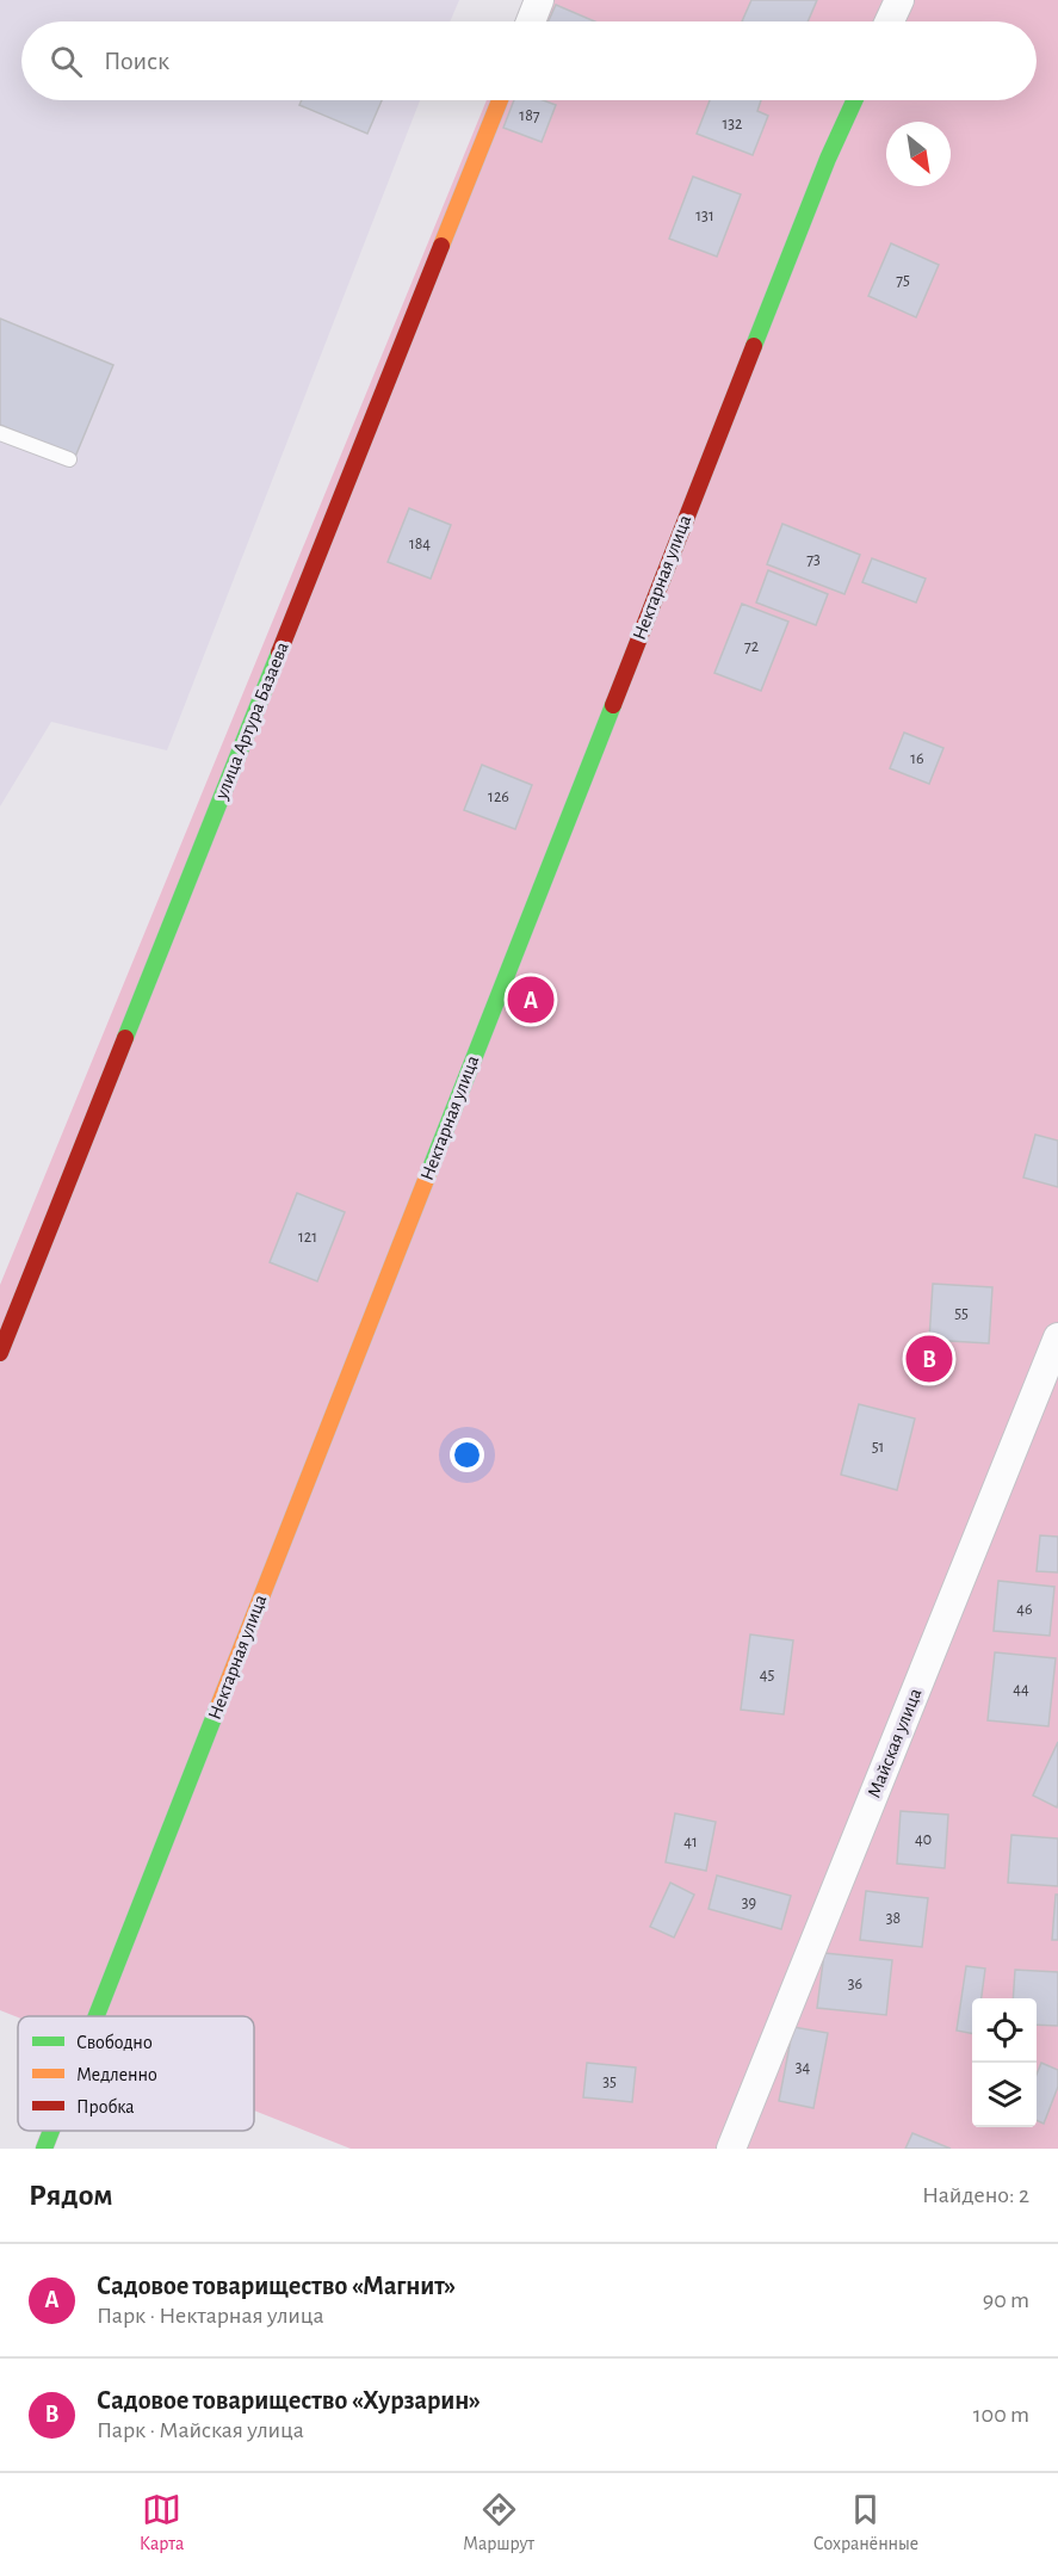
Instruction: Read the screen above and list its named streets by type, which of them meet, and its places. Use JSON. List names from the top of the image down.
{
  "streets": {
    "street": ["Нектарная улица", "улица Артура Базаева", "Майская улица"]
  },
  "house_numbers": [
    "187",
    "132",
    "131",
    "75",
    "184",
    "73",
    "72",
    "16",
    "126",
    "121",
    "55",
    "51",
    "46",
    "45",
    "44",
    "40",
    "41",
    "39",
    "38",
    "36",
    "34",
    "35"
  ],
  "legend": ["Свободно", "Медленно", "Пробка"],
  "north": "bottom right",
  "page": {
    "search": "Поиск",
    "pins": ["A", "B"],
    "heading": ["Рядом", "Найдено: 2"],
    "list": [
      {
        "mark": "A",
        "name": "Садовое товарищество «Магнит»",
        "note": "Парк · Нектарная улица",
        "value": "90 m"
      },
      {
        "mark": "B",
        "name": "Садовое товарищество «Хурзарин»",
        "note": "Парк · Майская улица",
        "value": "100 m"
      }
    ],
    "nav": ["Карта", "Маршрут", "Сохранённые"]
  }
}
